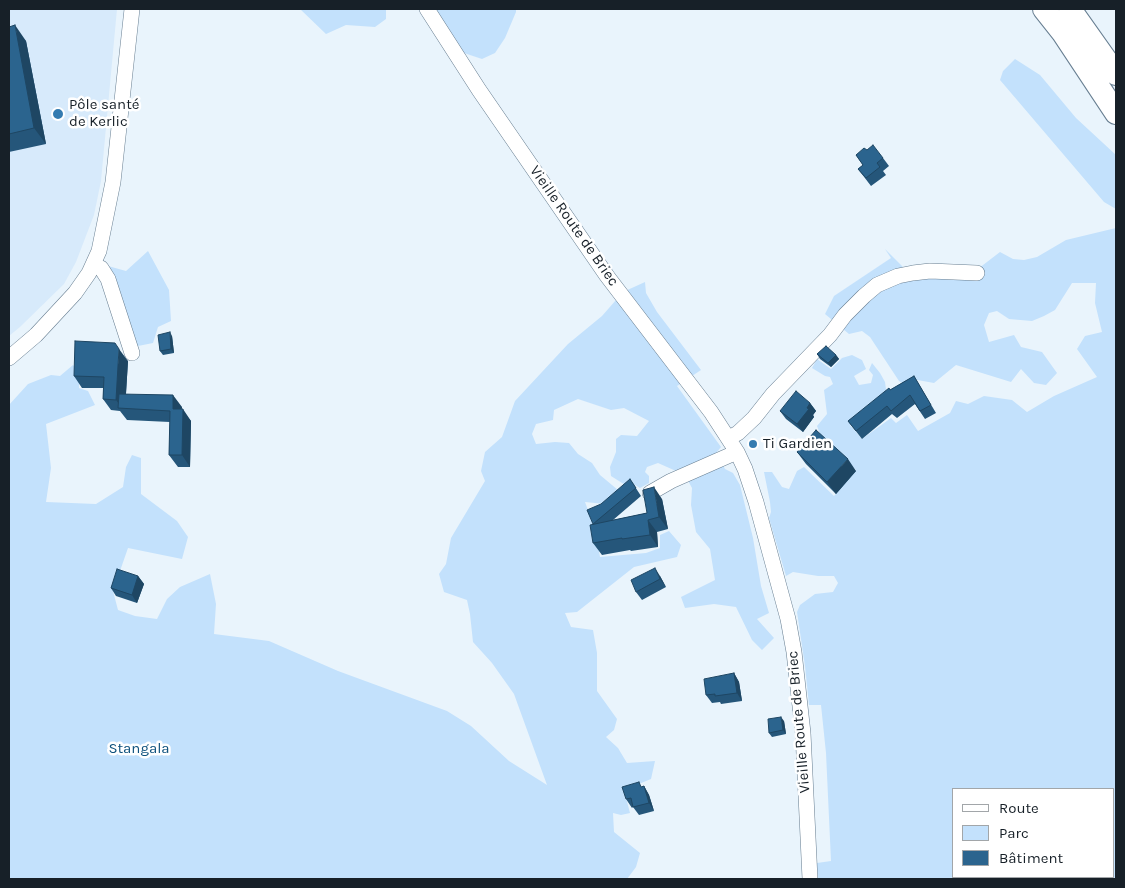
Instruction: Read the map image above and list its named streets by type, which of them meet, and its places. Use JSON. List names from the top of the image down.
{
  "streets": {
    "street": ["Vieille Route de Briec"]
  },
  "parks": ["Stangala"],
  "places": ["Pôle santé de Kerlic", "Ti Gardien"],
  "legend": ["Route", "Parc", "Bâtiment"]
}
